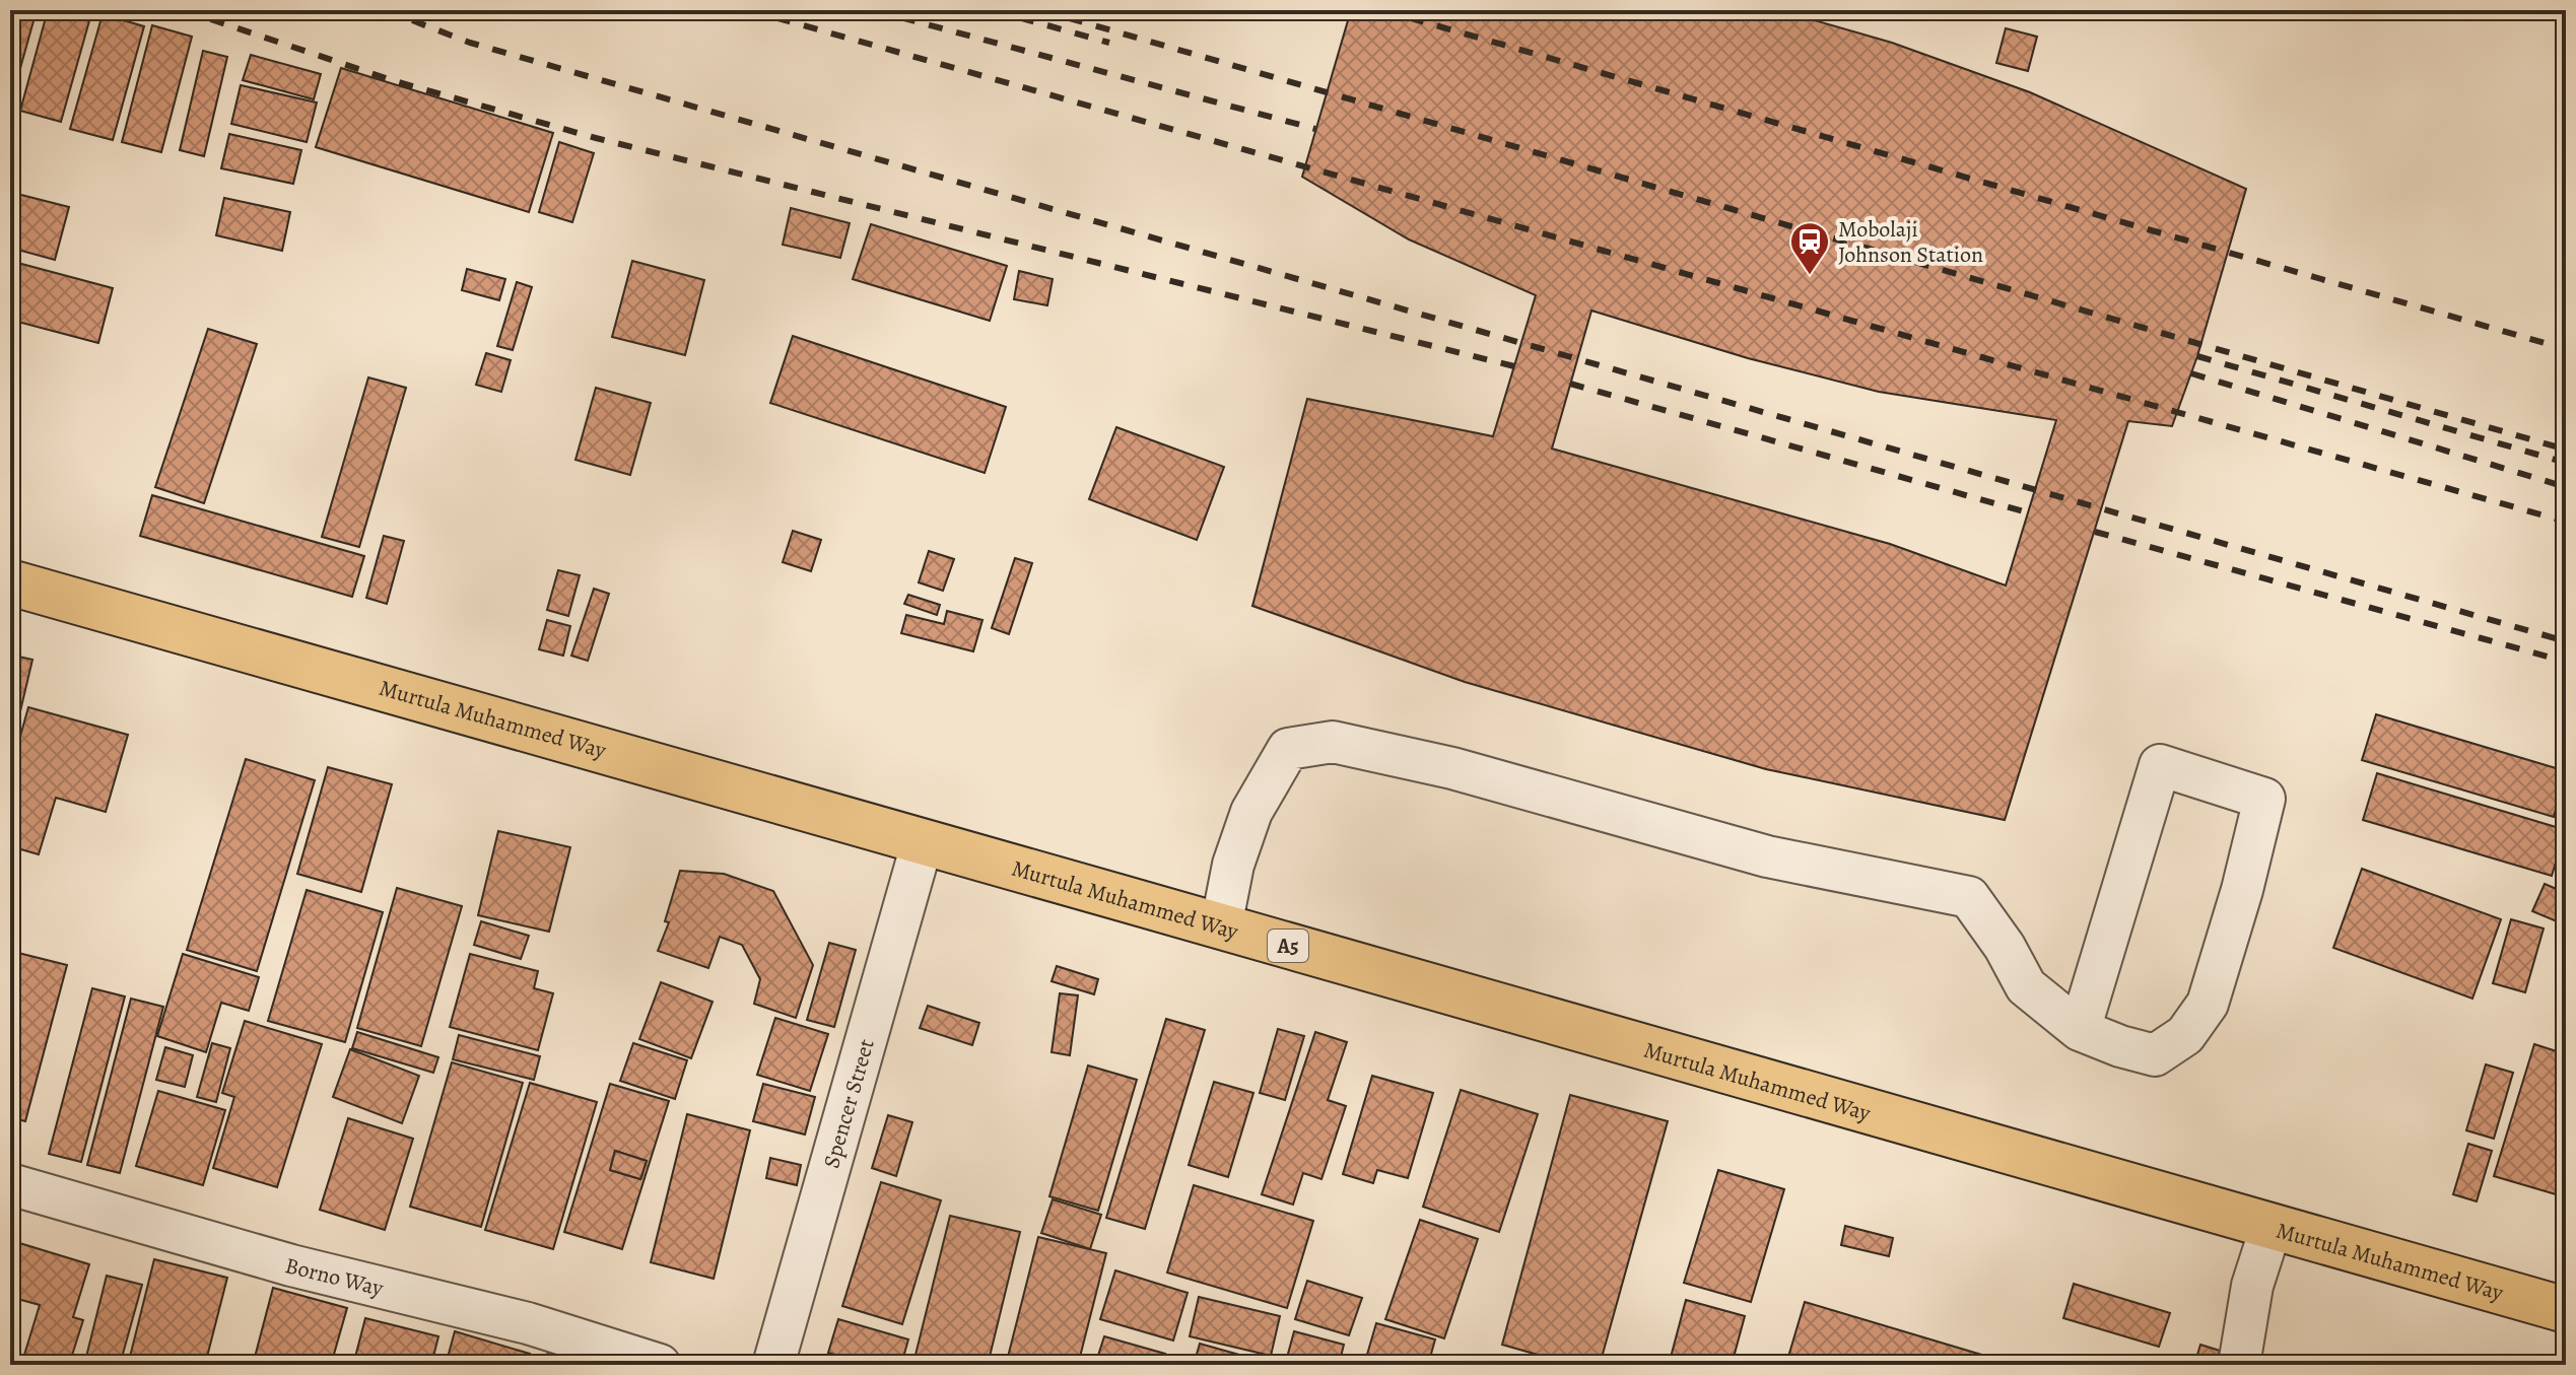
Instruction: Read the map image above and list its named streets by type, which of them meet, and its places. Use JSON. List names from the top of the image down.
{
  "streets": {
    "main road": ["Murtula Muhammed Way", "A5"],
    "street": ["Spencer Street", "Borno Way"]
  },
  "crossings": [
    ["Murtula Muhammed Way", "Spencer Street"]
  ],
  "places": {
    "station": ["Mobolaji Johnson Station"]
  }
}
